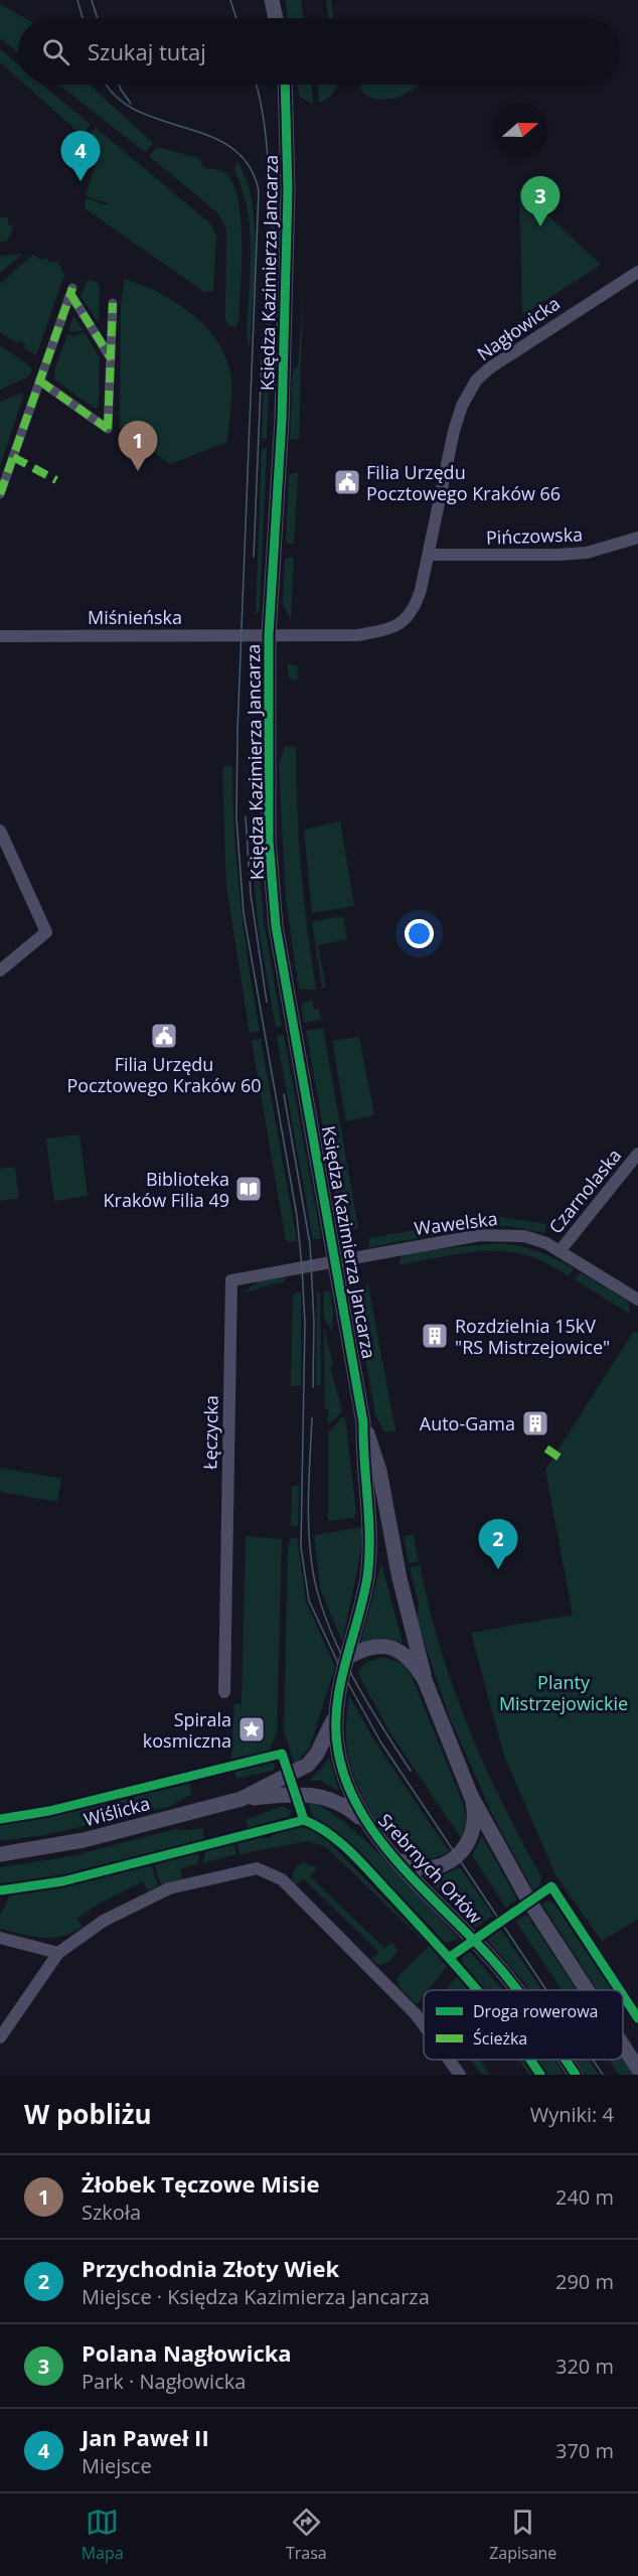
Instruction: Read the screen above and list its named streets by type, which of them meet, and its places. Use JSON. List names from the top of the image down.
{
  "streets": {
    "street": [
      "Księdza Kazimierza Jancarza",
      "Nagłowicka",
      "Pińczowska",
      "Miśnieńska",
      "Czarnolaska",
      "Wawelska",
      "Łęczycka",
      "Wiślicka",
      "Srebrnych Orłów"
    ]
  },
  "crossings": [
    ["Księdza Kazimierza Jancarza", "Nagłowicka"],
    ["Księdza Kazimierza Jancarza", "Miśnieńska"],
    ["Księdza Kazimierza Jancarza", "Wawelska"],
    ["Księdza Kazimierza Jancarza", "Łęczycka"],
    ["Księdza Kazimierza Jancarza", "Srebrnych Orłów"],
    ["Nagłowicka", "Pińczowska"],
    ["Nagłowicka", "Miśnieńska"],
    ["Czarnolaska", "Wawelska"],
    ["Wawelska", "Łęczycka"],
    ["Wiślicka", "Srebrnych Orłów"]
  ],
  "parks": ["Planty Mistrzejowickie"],
  "places": {
    "public building": ["Filia Urzędu Pocztowego Kraków 66", "Filia Urzędu Pocztowego Kraków 60"],
    "library": ["Biblioteka Kraków Filia 49"],
    "building": ["Rozdzielnia 15kV \"RS Mistrzejowice\"", "Auto-Gama"],
    "place": ["Spirala kosmiczna"]
  },
  "legend": ["Droga rowerowa", "Ścieżka"],
  "north": "right",
  "page": {
    "search": "Szukaj tutaj",
    "pins": [
      "4",
      "3",
      "1",
      "2"
    ],
    "heading": ["W pobliżu", "Wyniki: 4"],
    "list": [
      {
        "mark": "1",
        "name": "Żłobek Tęczowe Misie",
        "note": "Szkoła",
        "value": "240 m"
      },
      {
        "mark": "2",
        "name": "Przychodnia Złoty Wiek",
        "note": "Miejsce · Księdza Kazimierza Jancarza",
        "value": "290 m"
      },
      {
        "mark": "3",
        "name": "Polana Nagłowicka",
        "note": "Park · Nagłowicka",
        "value": "320 m"
      },
      {
        "mark": "4",
        "name": "Jan Paweł II",
        "note": "Miejsce",
        "value": "370 m"
      }
    ],
    "nav": ["Mapa", "Trasa", "Zapisane"]
  }
}
